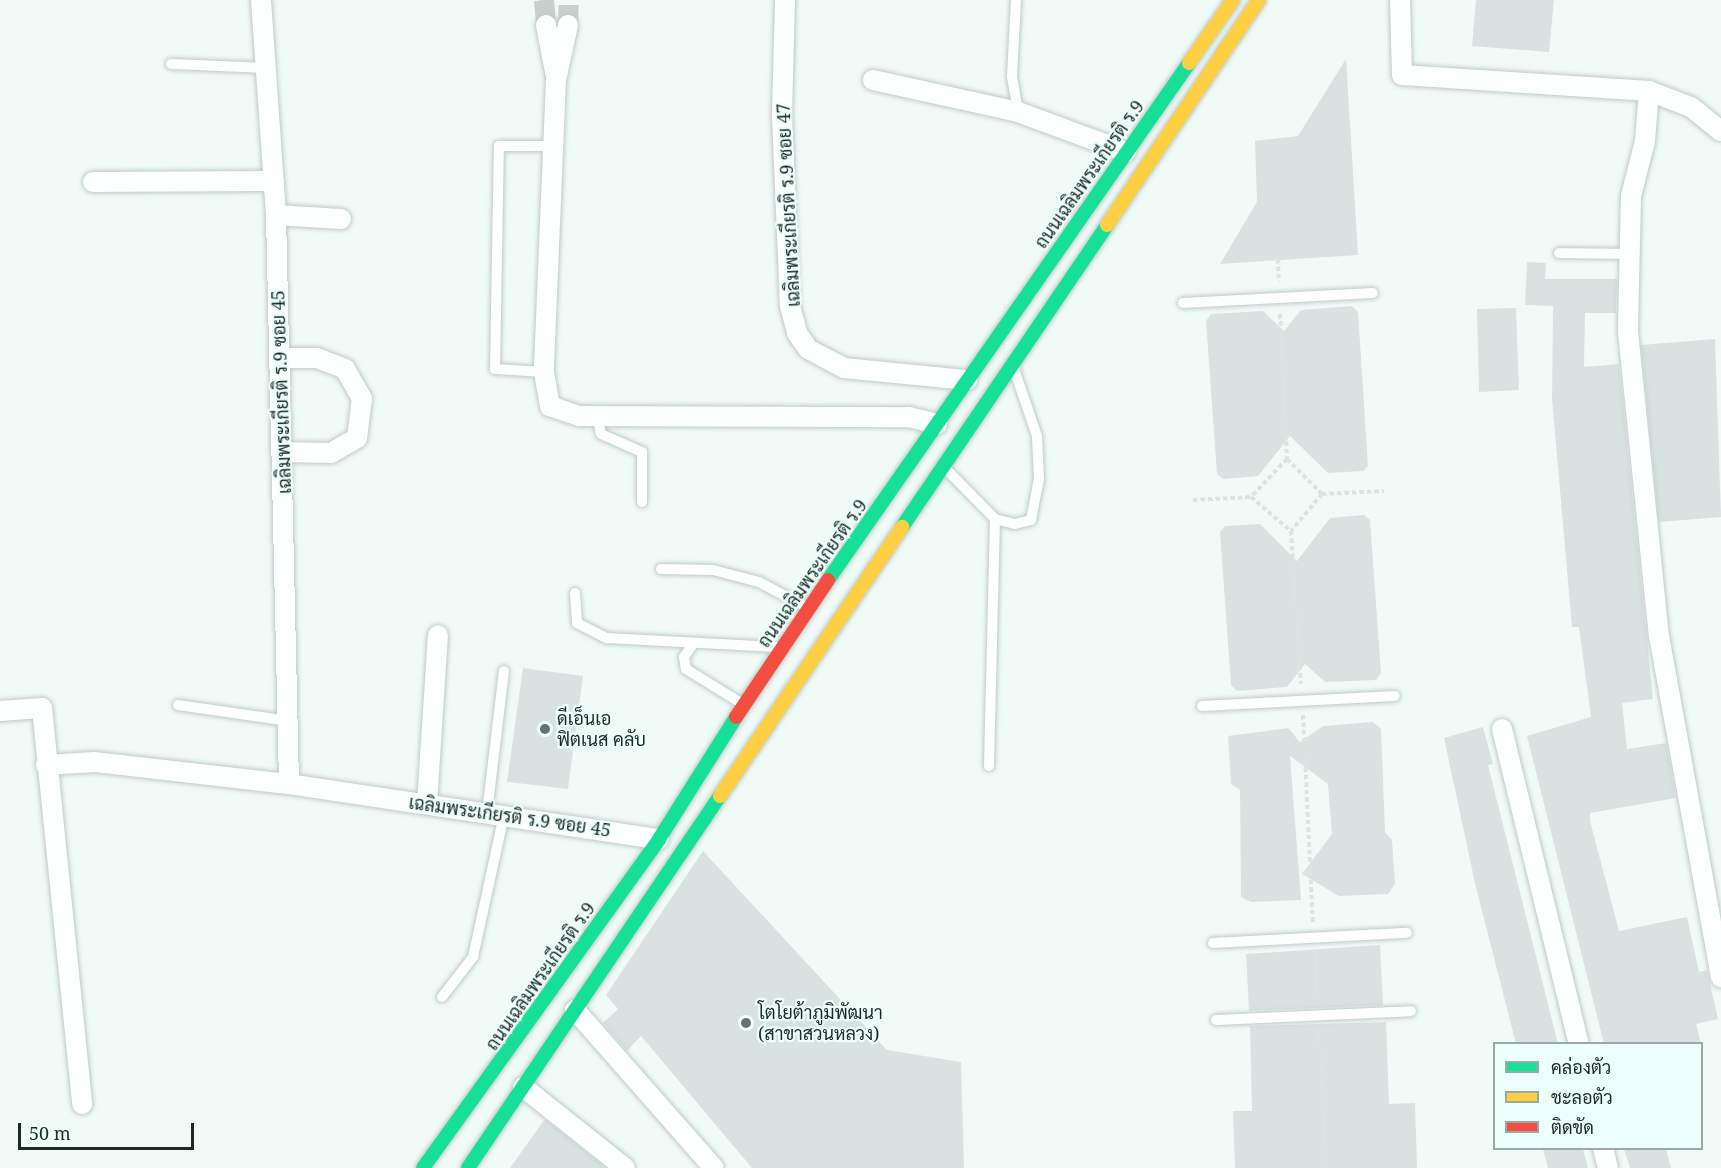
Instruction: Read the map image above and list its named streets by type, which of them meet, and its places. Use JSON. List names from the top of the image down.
{
  "streets": {
    "main road": ["ถนนเฉลิมพระเกียรติ ร.9"],
    "street": ["เฉลิมพระเกียรติ ร.9 ซอย 47", "เฉลิมพระเกียรติ ร.9 ซอย 45"]
  },
  "crossings": [
    ["ถนนเฉลิมพระเกียรติ ร.9", "เฉลิมพระเกียรติ ร.9 ซอย 47"],
    ["ถนนเฉลิมพระเกียรติ ร.9", "เฉลิมพระเกียรติ ร.9 ซอย 45"]
  ],
  "places": ["ดีเอ็นเอ ฟิตเนส คลับ", "โตโยต้าภูมิพัฒนา (สาขาสวนหลวง)"],
  "legend": ["คล่องตัว", "ชะลอตัว", "ติดขัด"],
  "scale_bar": "50 m"
}
